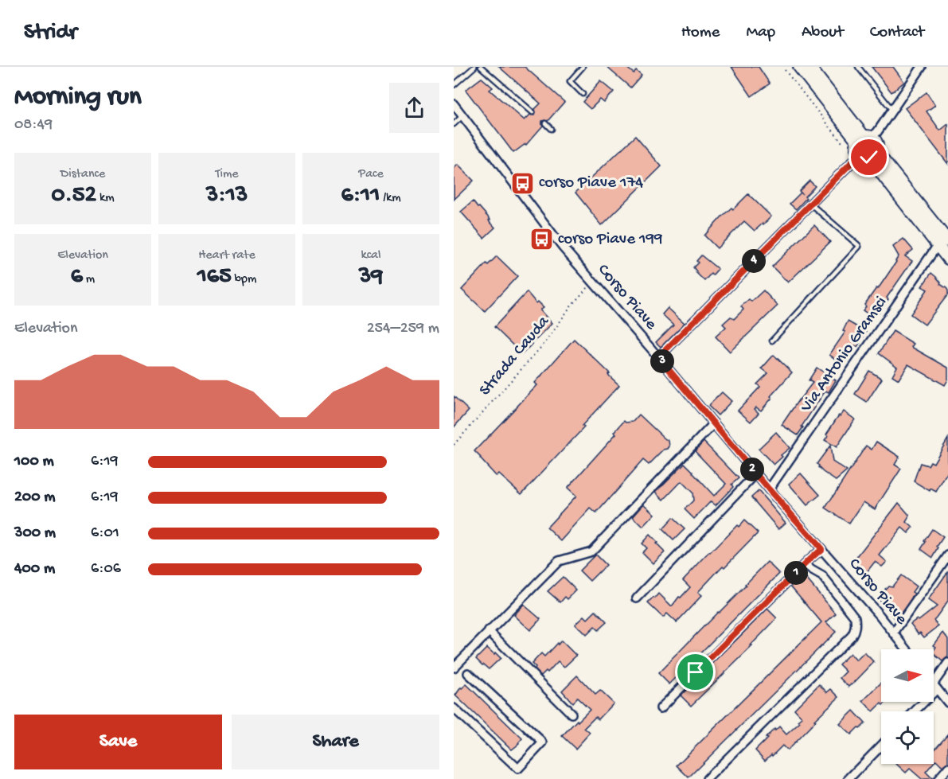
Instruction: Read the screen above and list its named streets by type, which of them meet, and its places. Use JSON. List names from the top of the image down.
{
  "streets": {
    "street": ["Corso Piave", "Via Antonio Gramsci"],
    "path": ["Strada Cauda"]
  },
  "crossings": [
    ["Corso Piave", "Via Antonio Gramsci"],
    ["Corso Piave", "Strada Cauda"]
  ],
  "places": {
    "bus stop": ["corso Piave 174", "corso Piave 199"]
  },
  "north": "right",
  "page": {
    "header": "Stridr",
    "nav": [
      "Home",
      "Map",
      "About",
      "Contact"
    ],
    "heading": ["Morning run", "08:49"],
    "stats": [
      ["Distance", "0.52 km"],
      ["Time", "3:13"],
      ["Pace", "6:11 /km"],
      ["Elevation", "6 m"],
      ["Heart rate", "165 bpm"],
      ["kcal", "39"]
    ],
    "pins": [
      "4",
      "3",
      "2",
      "1"
    ],
    "chart": ["Elevation", "254–259 m"],
    "list": [
      {
        "name": "100 m",
        "note": "6:19"
      },
      {
        "name": "200 m",
        "note": "6:19"
      },
      {
        "name": "300 m",
        "note": "6:01"
      },
      {
        "name": "400 m",
        "note": "6:06"
      }
    ],
    "buttons": ["Save", "Share"]
  }
}
